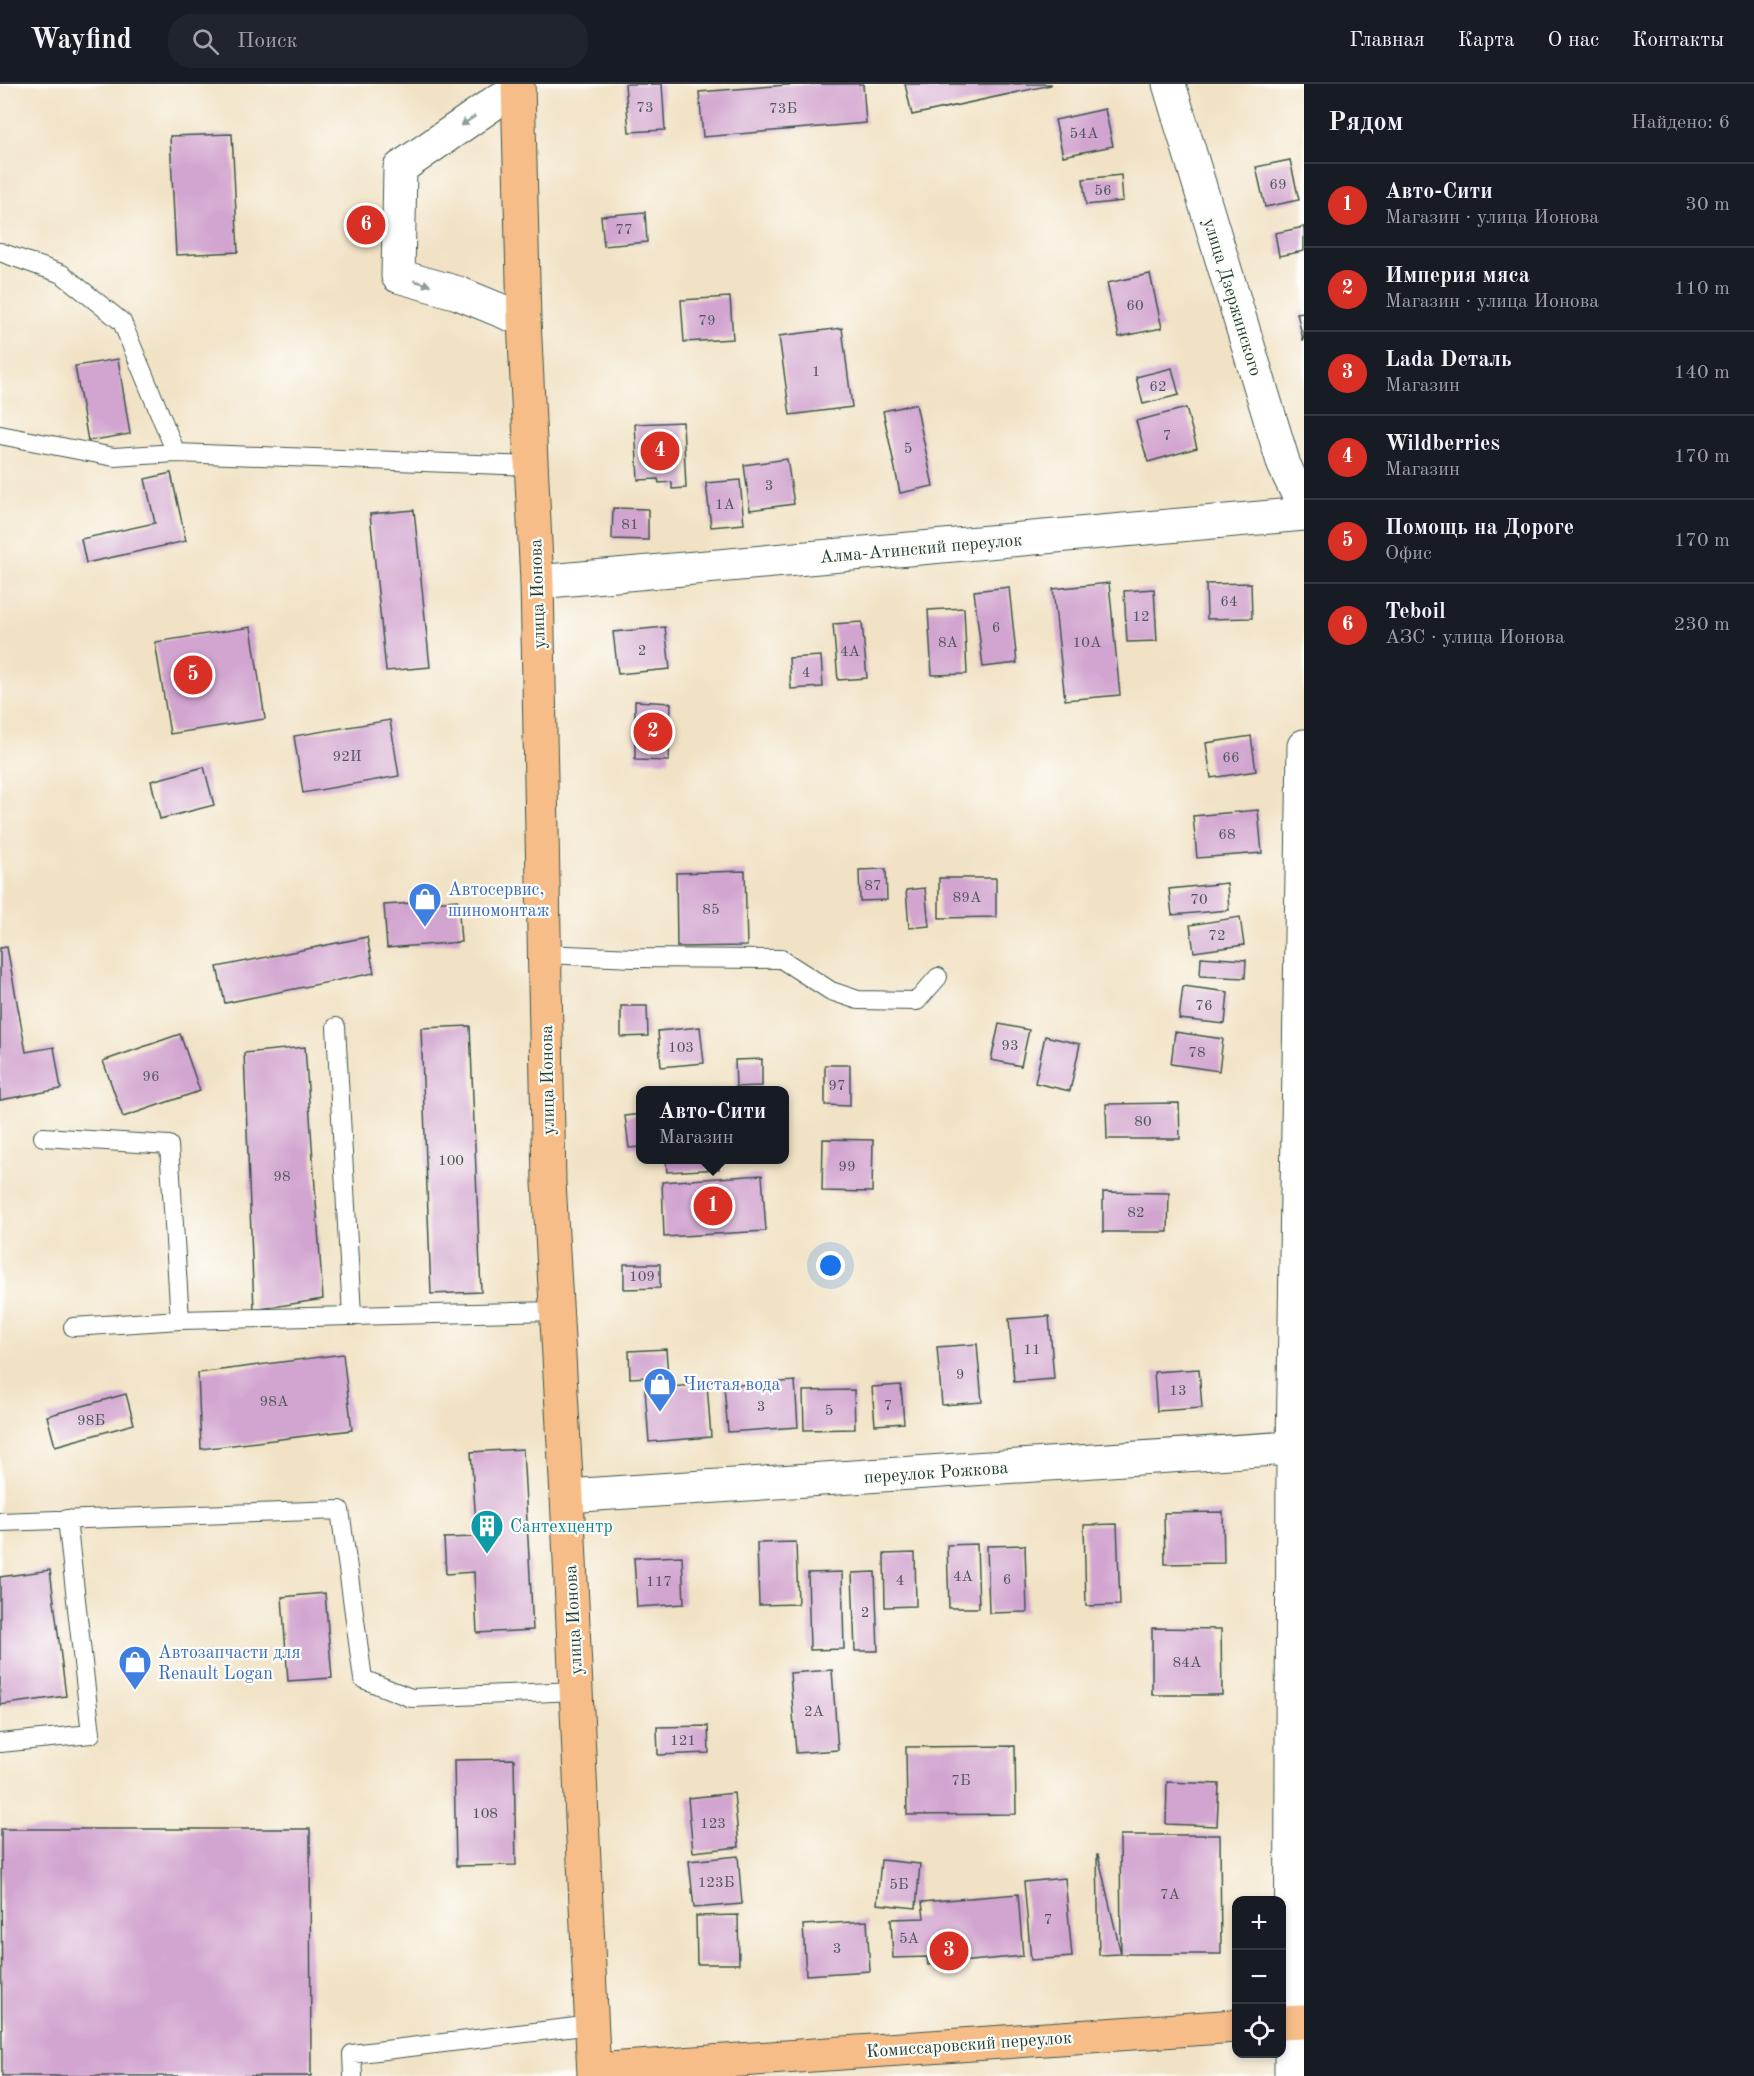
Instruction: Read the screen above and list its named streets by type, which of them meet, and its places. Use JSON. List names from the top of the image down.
{
  "streets": {
    "main road": ["улица Ионова", "Комиссаровский переулок"],
    "street": ["улица Дзержинского", "Алма-Атинский переулок", "переулок Рожкова"]
  },
  "crossings": [
    ["Алма-Атинский переулок", "улица Ионова"],
    ["улица Ионова", "переулок Рожкова"],
    ["улица Ионова", "Комиссаровский переулок"]
  ],
  "places": {
    "shop": ["Автосервис, шиномонтаж", "Чистая вода", "Автозапчасти для Renault Logan"],
    "building": ["Сантехцентр"]
  },
  "house_numbers": [
    "73",
    "73Б",
    "54А",
    "69",
    "56",
    "77",
    "60",
    "79",
    "1",
    "62",
    "7",
    "5",
    "3",
    "1А",
    "81",
    "64",
    "12",
    "6",
    "8А",
    "10А",
    "2",
    "4А",
    "4",
    "92И",
    "66",
    "68",
    "87",
    "89А",
    "70",
    "85",
    "72",
    "76",
    "93",
    "103",
    "78",
    "96",
    "97",
    "80",
    "100",
    "99",
    "98",
    "82",
    "109",
    "11",
    "9",
    "13",
    "98А",
    "7",
    "3",
    "5",
    "98Б",
    "4А",
    "6",
    "4",
    "117",
    "2",
    "84А",
    "2А",
    "121",
    "7Б",
    "108",
    "123",
    "123Б",
    "5Б",
    "7А",
    "7",
    "5А",
    "3"
  ],
  "page": {
    "header": "Wayfind",
    "search": "Поиск",
    "nav": [
      "Главная",
      "Карта",
      "О нас",
      "Контакты"
    ],
    "heading": ["Рядом", "Найдено: 6"],
    "list": [
      {
        "mark": "1",
        "name": "Авто-Сити",
        "note": "Магазин · улица Ионова",
        "value": "30 m"
      },
      {
        "mark": "2",
        "name": "Империя мяса",
        "note": "Магазин · улица Ионова",
        "value": "110 m"
      },
      {
        "mark": "3",
        "name": "Lada Dеталь",
        "note": "Магазин",
        "value": "140 m"
      },
      {
        "mark": "4",
        "name": "Wildberries",
        "note": "Магазин",
        "value": "170 m"
      },
      {
        "mark": "5",
        "name": "Помощь на Дороге",
        "note": "Офис",
        "value": "170 m"
      },
      {
        "mark": "6",
        "name": "Teboil",
        "note": "АЗС · улица Ионова",
        "value": "230 m"
      }
    ],
    "pins": [
      "6",
      "4",
      "5",
      "2",
      "1",
      "3"
    ],
    "popup": ["Авто-Сити", "Магазин"],
    "map_buttons": ["+", "−"]
  }
}
